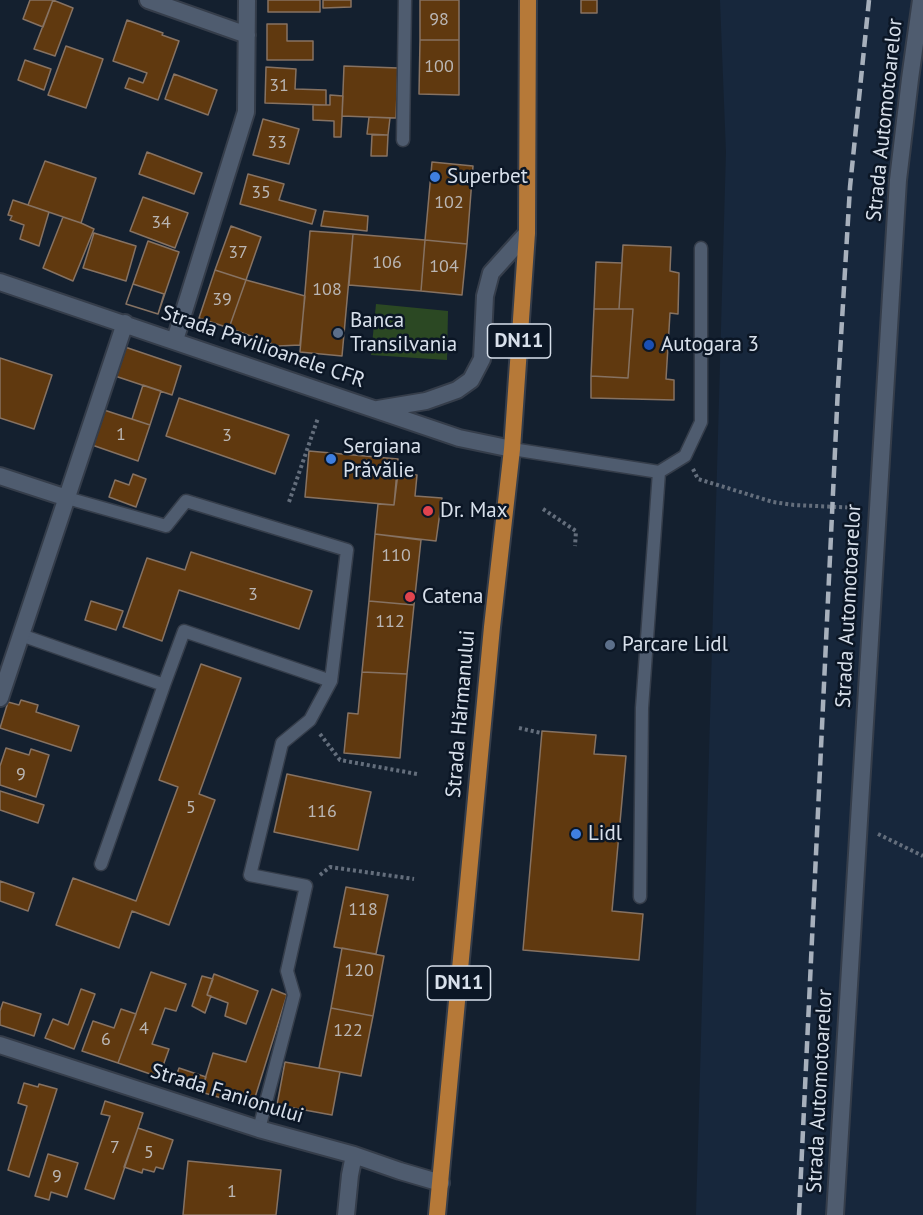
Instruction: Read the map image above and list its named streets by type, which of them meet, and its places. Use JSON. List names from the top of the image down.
{
  "streets": {
    "main road": ["DN11", "Strada Hărmanului"],
    "street": ["Strada Automotoarelor", "Strada Pavilioanele CFR", "Strada Fanionului"]
  },
  "crossings": [
    ["Strada Pavilioanele CFR", "Strada Hărmanului"],
    ["Strada Hărmanului", "Strada Fanionului"]
  ],
  "places": [
    "Superbet",
    "Banca Transilvania",
    "Autogara 3",
    "Sergiana Prăvălie",
    "Dr. Max",
    "Catena",
    "Parcare Lidl",
    "Lidl"
  ],
  "house_numbers": [
    "98",
    "100",
    "31",
    "33",
    "35",
    "102",
    "34",
    "37",
    "106",
    "104",
    "108",
    "39",
    "1",
    "3",
    "110",
    "3",
    "112",
    "9",
    "5",
    "116",
    "118",
    "120",
    "4",
    "122",
    "6",
    "7",
    "5",
    "9",
    "1"
  ]
}
